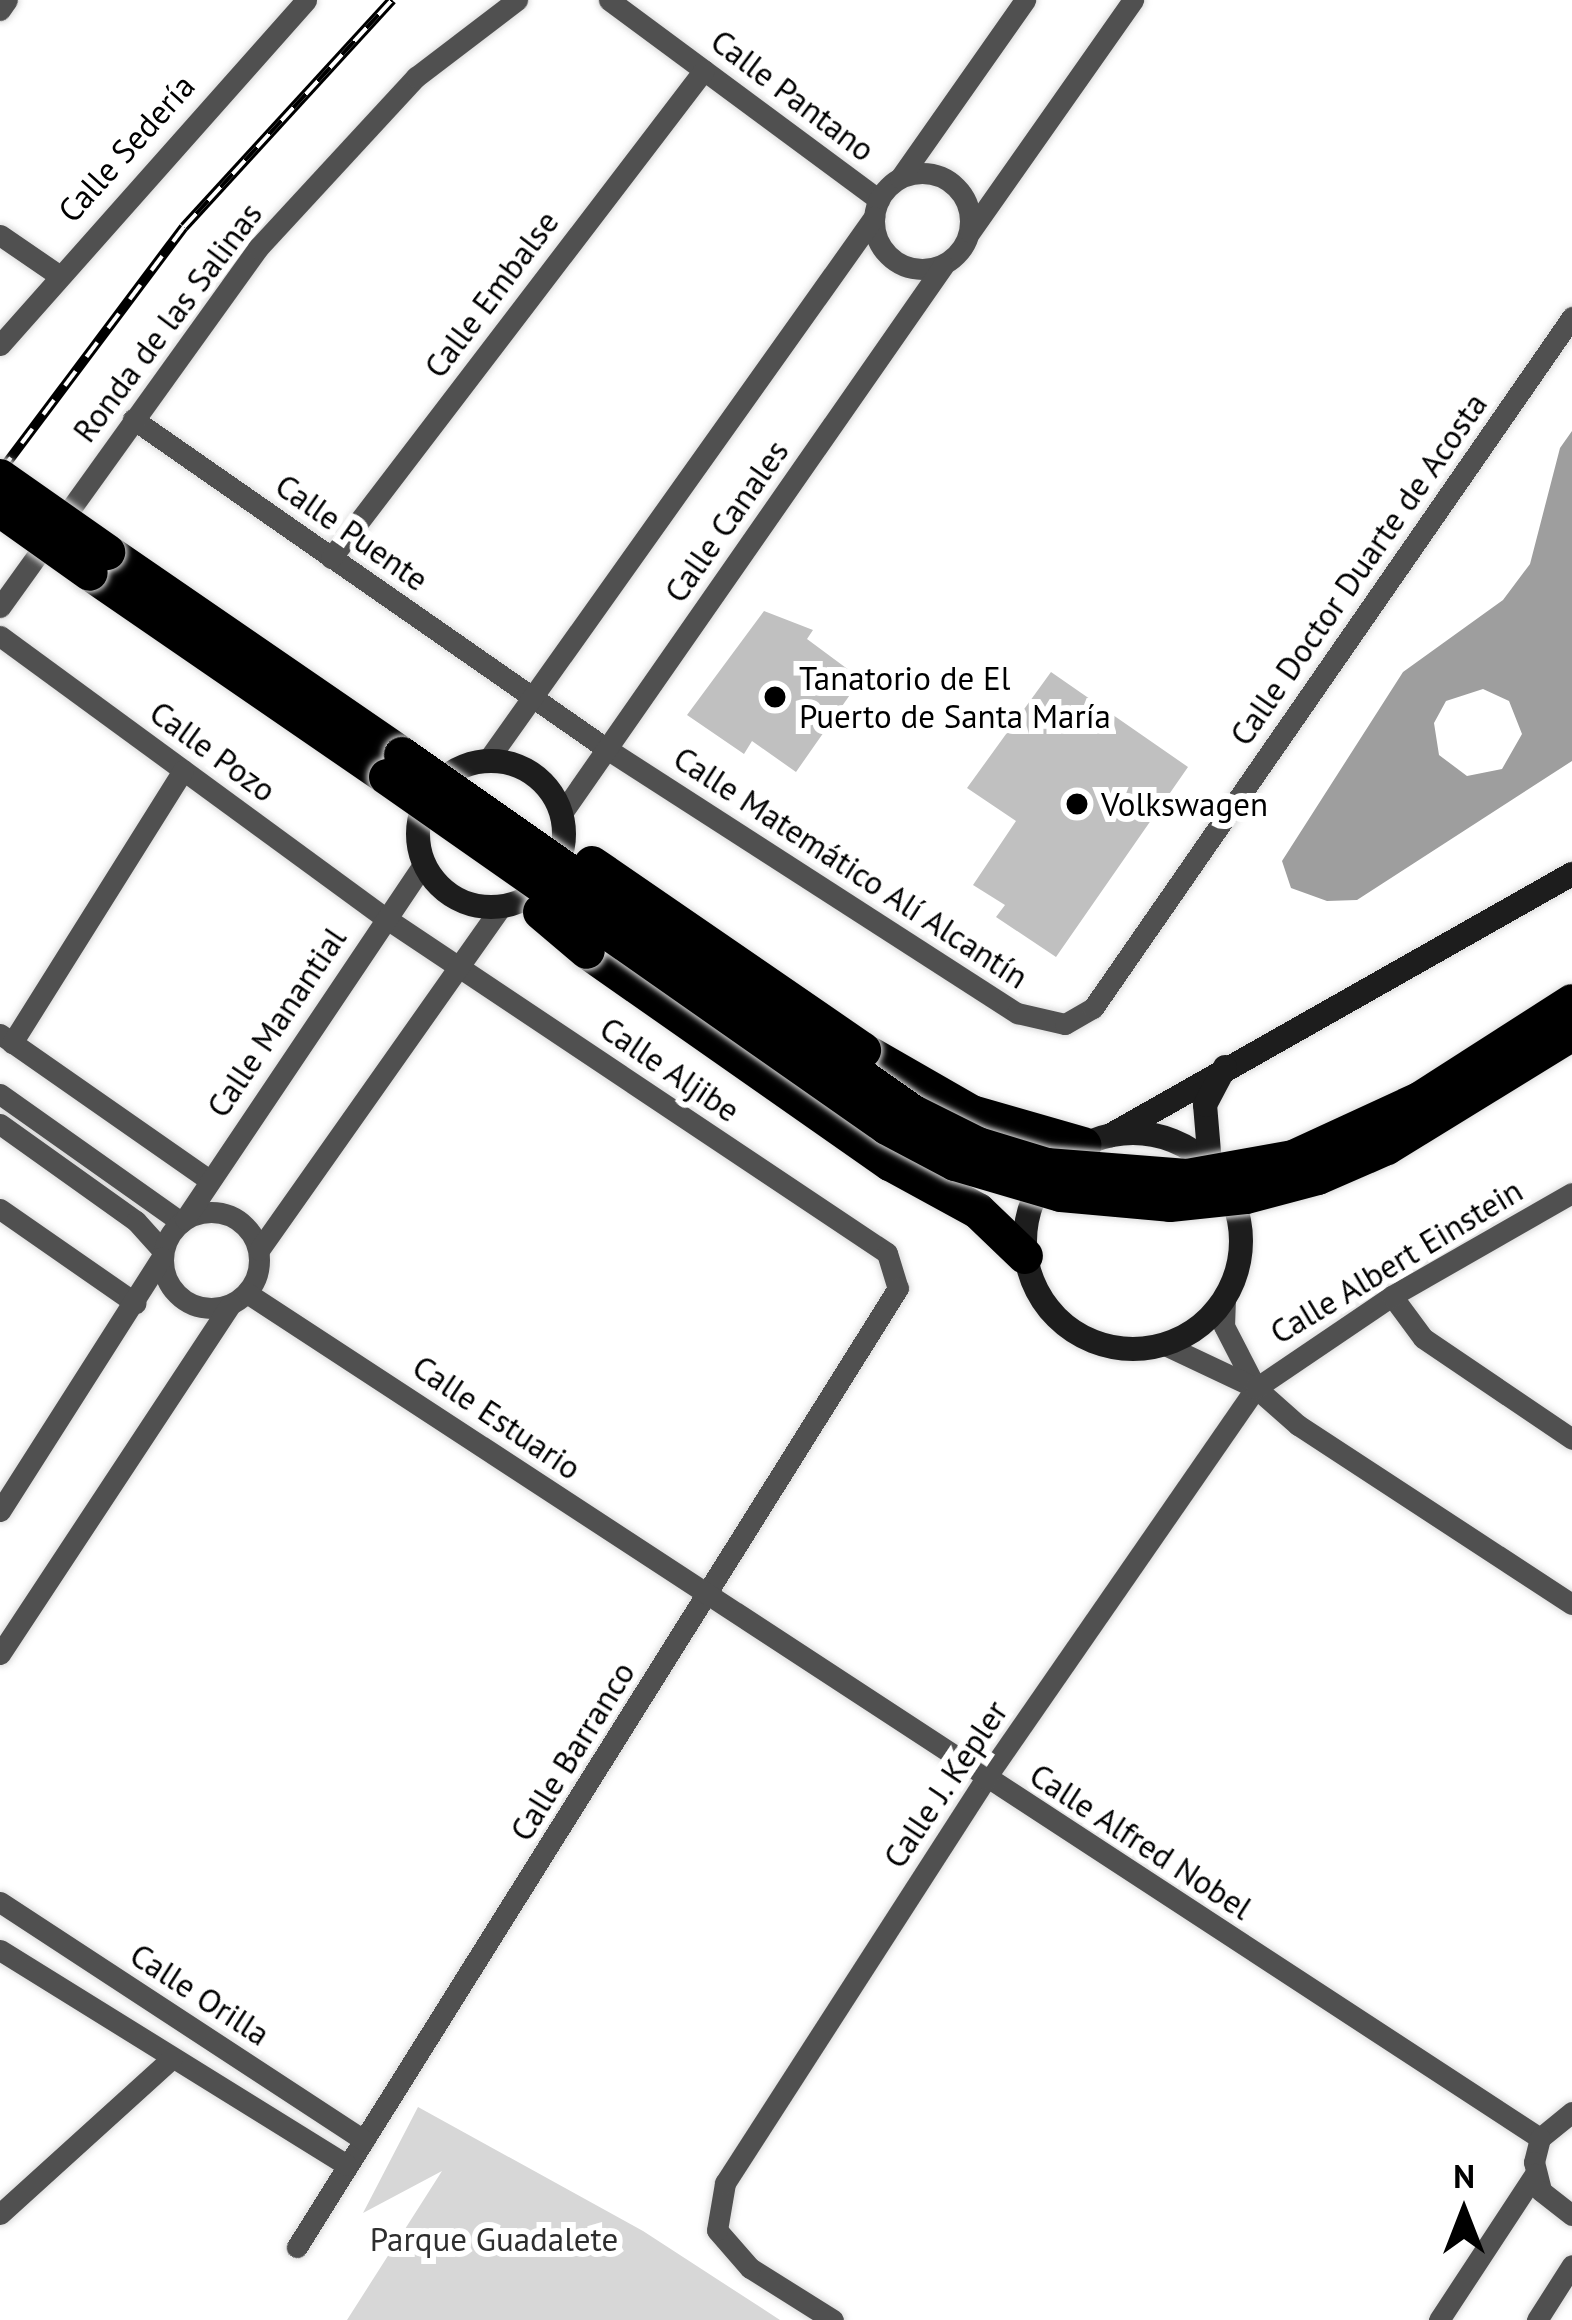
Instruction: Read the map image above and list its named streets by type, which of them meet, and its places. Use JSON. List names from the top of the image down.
{
  "streets": {
    "street": [
      "Calle Pantano",
      "Calle Sedería",
      "Calle Embalse",
      "Ronda de las Salinas",
      "Calle Canales",
      "Calle Puente",
      "Calle Doctor Duarte de Acosta",
      "Calle Pozo",
      "Calle Matemático Alí Alcantín",
      "Calle Manantial",
      "Calle Aljibe",
      "Calle Albert Einstein",
      "Calle Estuario",
      "Calle Barranco",
      "Calle J. Kepler",
      "Calle Alfred Nobel",
      "Calle Orilla"
    ]
  },
  "crossings": [
    ["Calle Pantano", "Calle Embalse"],
    ["Calle Pantano", "Calle Canales"],
    ["Calle Embalse", "Calle Puente"],
    ["Ronda de las Salinas", "Calle Puente"],
    ["Calle Canales", "Calle Puente"],
    ["Calle Canales", "Calle Matemático Alí Alcantín"],
    ["Calle Canales", "Calle Manantial"],
    ["Calle Puente", "Calle Matemático Alí Alcantín"],
    ["Calle Doctor Duarte de Acosta", "Calle Matemático Alí Alcantín"],
    ["Calle Pozo", "Calle Manantial"],
    ["Calle Pozo", "Calle Aljibe"],
    ["Calle Manantial", "Calle Aljibe"],
    ["Calle Manantial", "Calle Estuario"],
    ["Calle Aljibe", "Calle Barranco"],
    ["Calle Albert Einstein", "Calle J. Kepler"],
    ["Calle Estuario", "Calle Barranco"],
    ["Calle Estuario", "Calle Alfred Nobel"],
    ["Calle Barranco", "Calle Alfred Nobel"],
    ["Calle Barranco", "Calle Orilla"],
    ["Calle J. Kepler", "Calle Alfred Nobel"]
  ],
  "parks": ["Parque Guadalete"],
  "places": ["Tanatorio de El Puerto de Santa María", "Volkswagen"],
  "north": "top"
}
